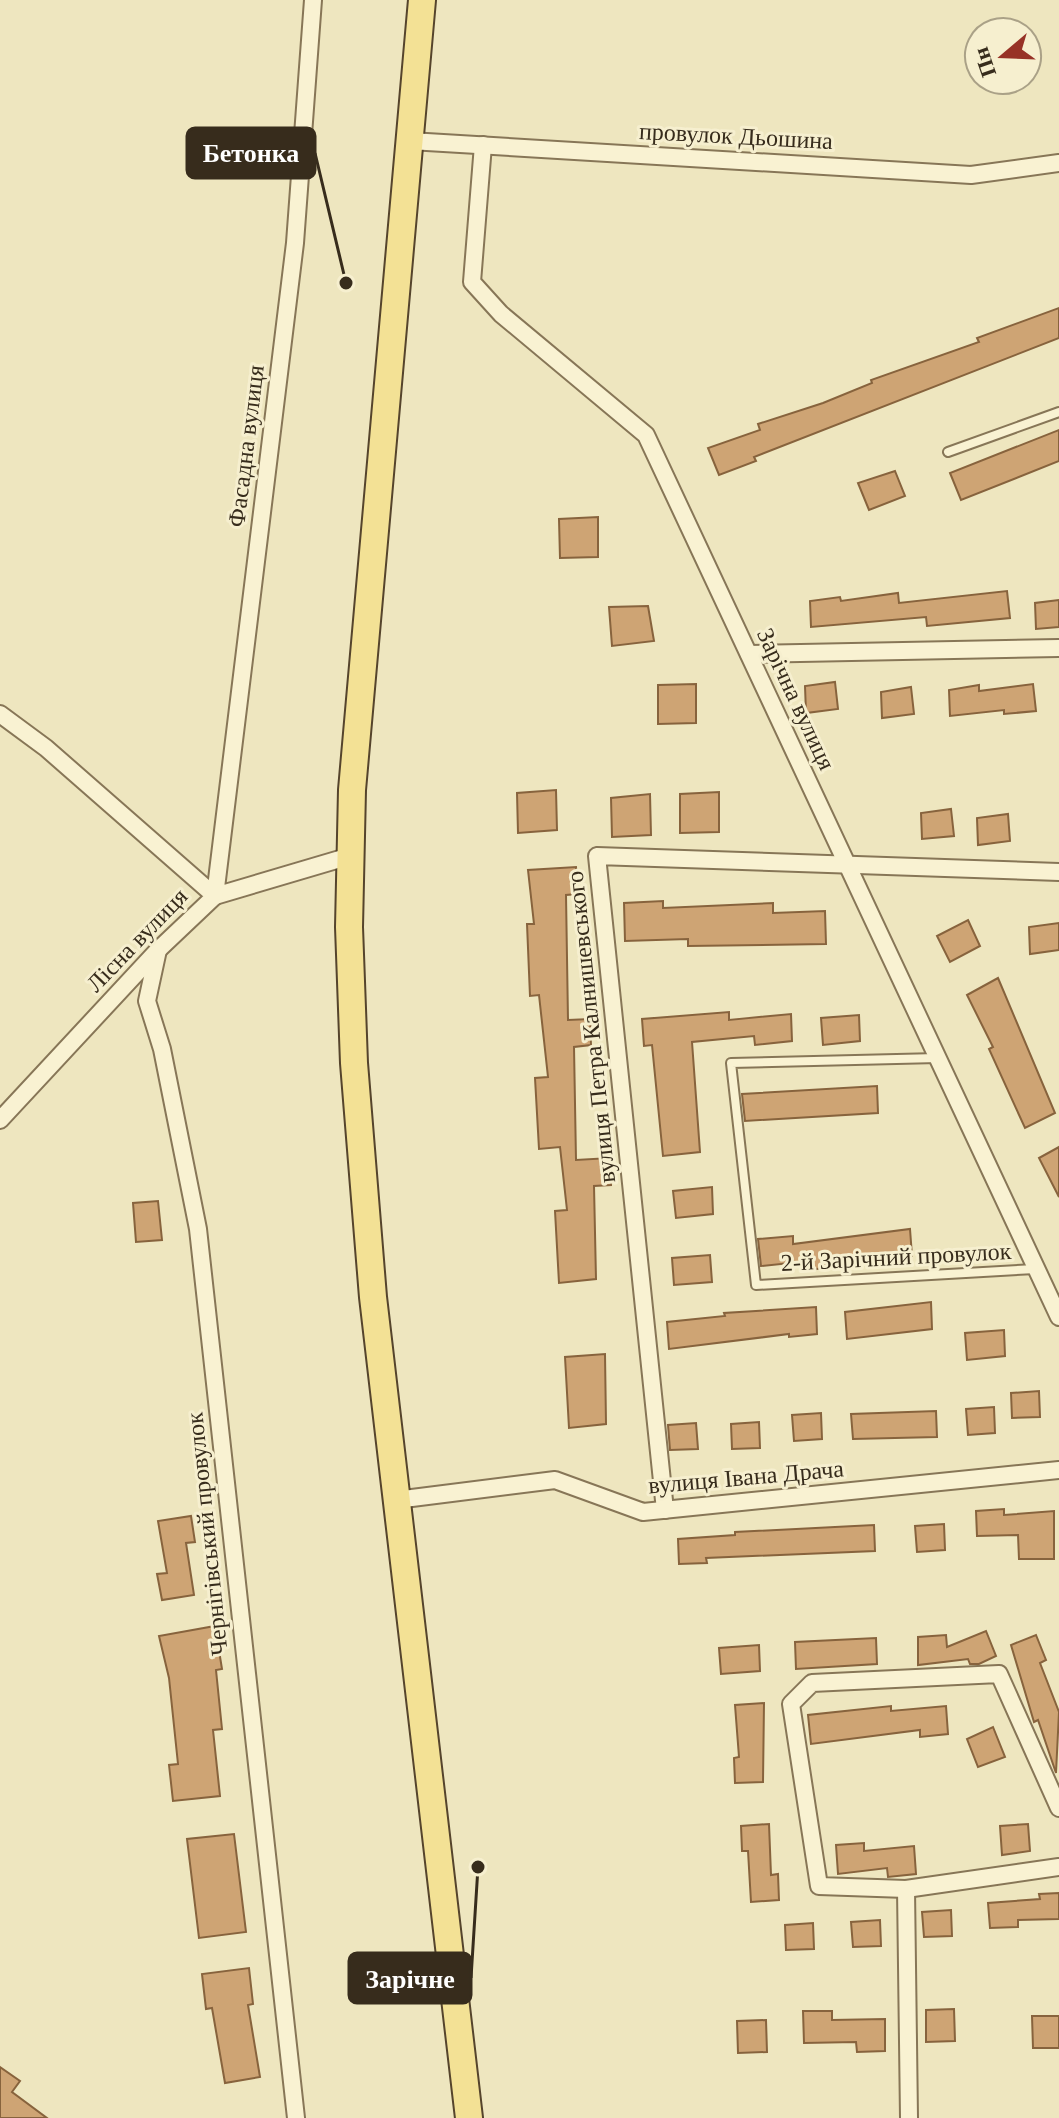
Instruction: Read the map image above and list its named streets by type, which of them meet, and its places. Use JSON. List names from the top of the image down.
{
  "streets": {
    "street": [
      "провулок Дьошина",
      "Фасадна вулиця",
      "Зарічна вулиця",
      "Лісна вулиця",
      "вулиця Петра Калнишевського",
      "вулиця Івана Драча",
      "Чернігівський провулок"
    ],
    "lane": ["2-й Зарічний провулок"]
  },
  "crossings": [
    ["провулок Дьошина", "Зарічна вулиця"],
    ["Фасадна вулиця", "Лісна вулиця"],
    ["Зарічна вулиця", "вулиця Петра Калнишевського"],
    ["Зарічна вулиця", "2-й Зарічний провулок"],
    ["Лісна вулиця", "Чернігівський провулок"],
    ["вулиця Петра Калнишевського", "вулиця Івана Драча"]
  ],
  "places": ["Бетонка", "Зарічне"],
  "north": "left"
}
